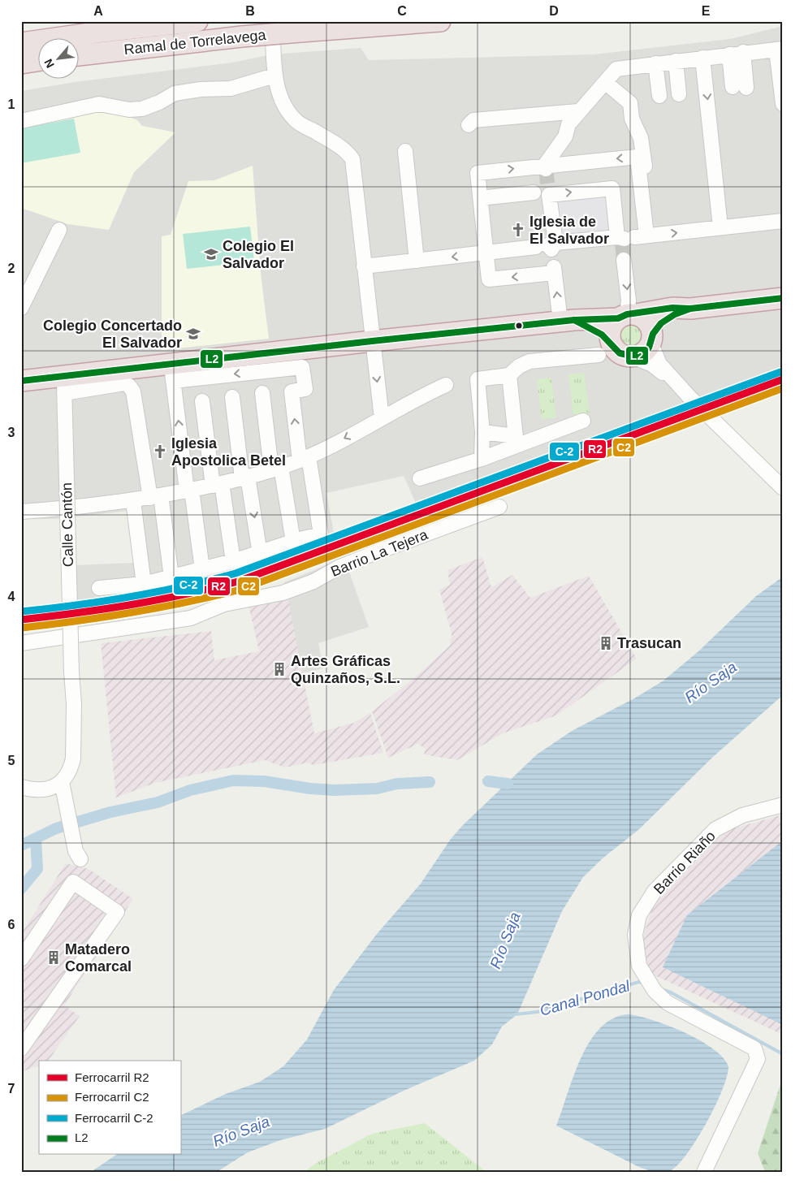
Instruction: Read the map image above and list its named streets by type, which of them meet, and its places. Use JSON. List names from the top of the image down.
{
  "streets": {
    "highway": ["Ramal de Torrelavega"],
    "street": ["Calle Cantón", "Barrio La Tejera", "Barrio Riaño"]
  },
  "water": ["Río Saja", "Canal Pondal"],
  "places": {
    "church": ["Iglesia de El Salvador", "Iglesia Apostolica Betel"],
    "school or university": ["Colegio El Salvador", "Colegio Concertado El Salvador"],
    "building": ["Trasucan", "Artes Gráficas Quinzaños, S.L.", "Matadero Comarcal"]
  },
  "lines": [
    "transit line L2",
    "rail line C-2",
    "rail line R2",
    "rail line C2"
  ],
  "legend": [
    "Ferrocarril R2",
    "Ferrocarril C2",
    "Ferrocarril C-2",
    "L2"
  ],
  "north": "bottom left",
  "grid": {
    "columns": [
      "A",
      "B",
      "C",
      "D",
      "E"
    ],
    "rows": [
      "1",
      "2",
      "3",
      "4",
      "5",
      "6",
      "7"
    ]
  }
}
